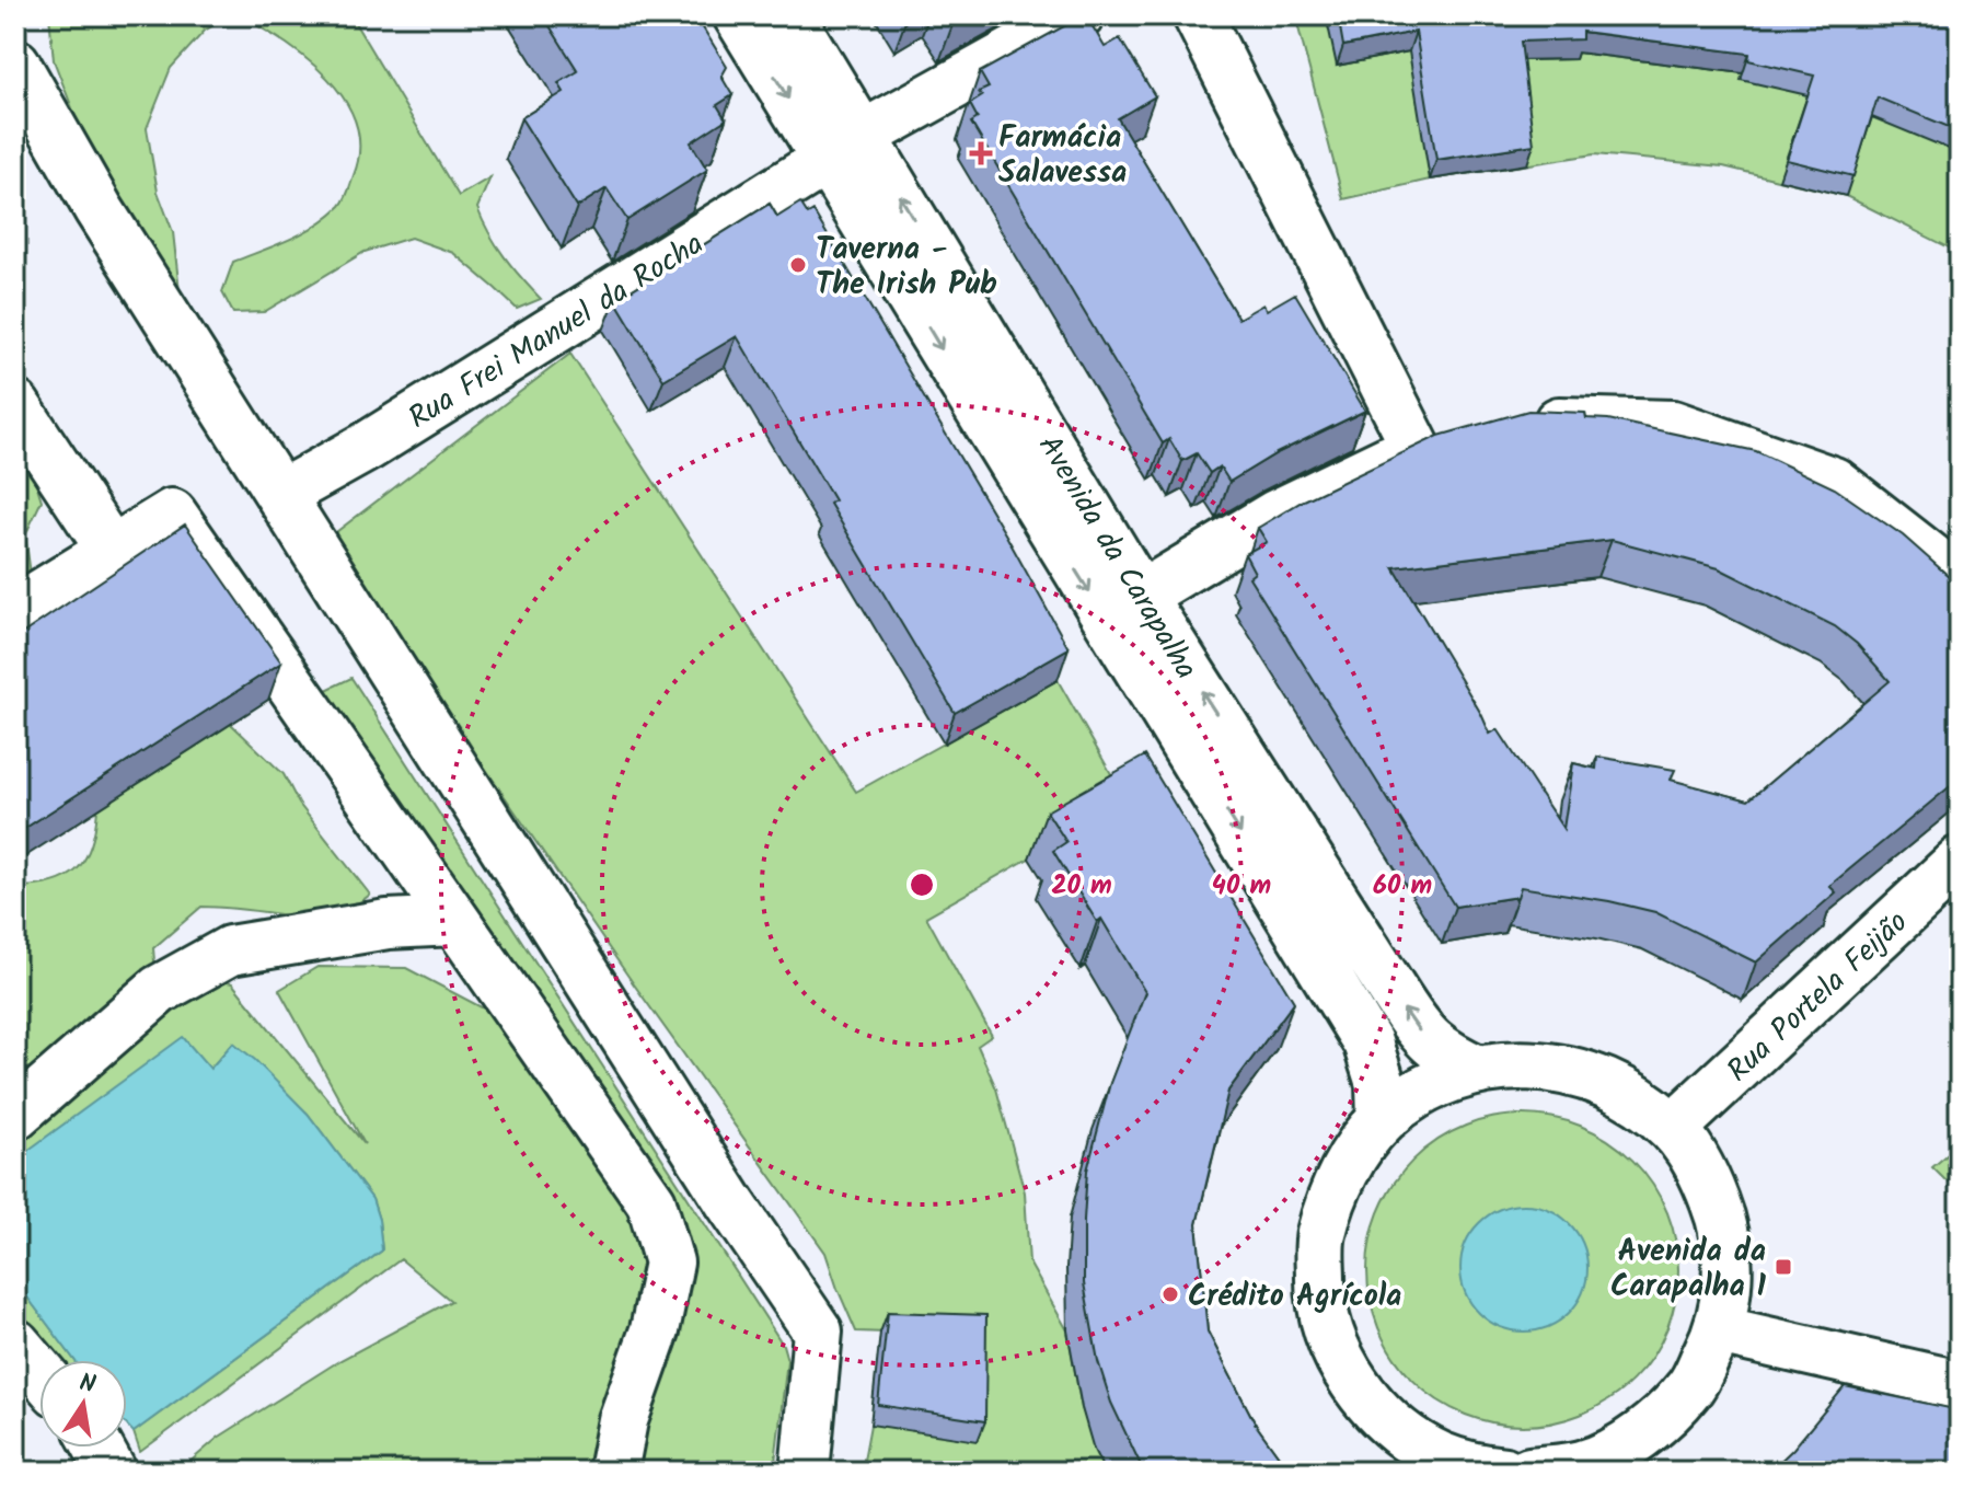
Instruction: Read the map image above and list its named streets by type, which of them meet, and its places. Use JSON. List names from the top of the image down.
{
  "streets": {
    "street": ["Rua Frei Manuel da Rocha", "Avenida da Carapalha", "Rua Portela Feijão"]
  },
  "crossings": [
    ["Rua Frei Manuel da Rocha", "Avenida da Carapalha"]
  ],
  "places": {
    "health": ["Farmácia Salavessa"],
    "other": ["Taverna - The Irish Pub", "Crédito Agrícola"],
    "transit": ["Avenida da Carapalha 1"]
  },
  "north": "top",
  "rings": ["20 m", "40 m", "60 m"]
}
